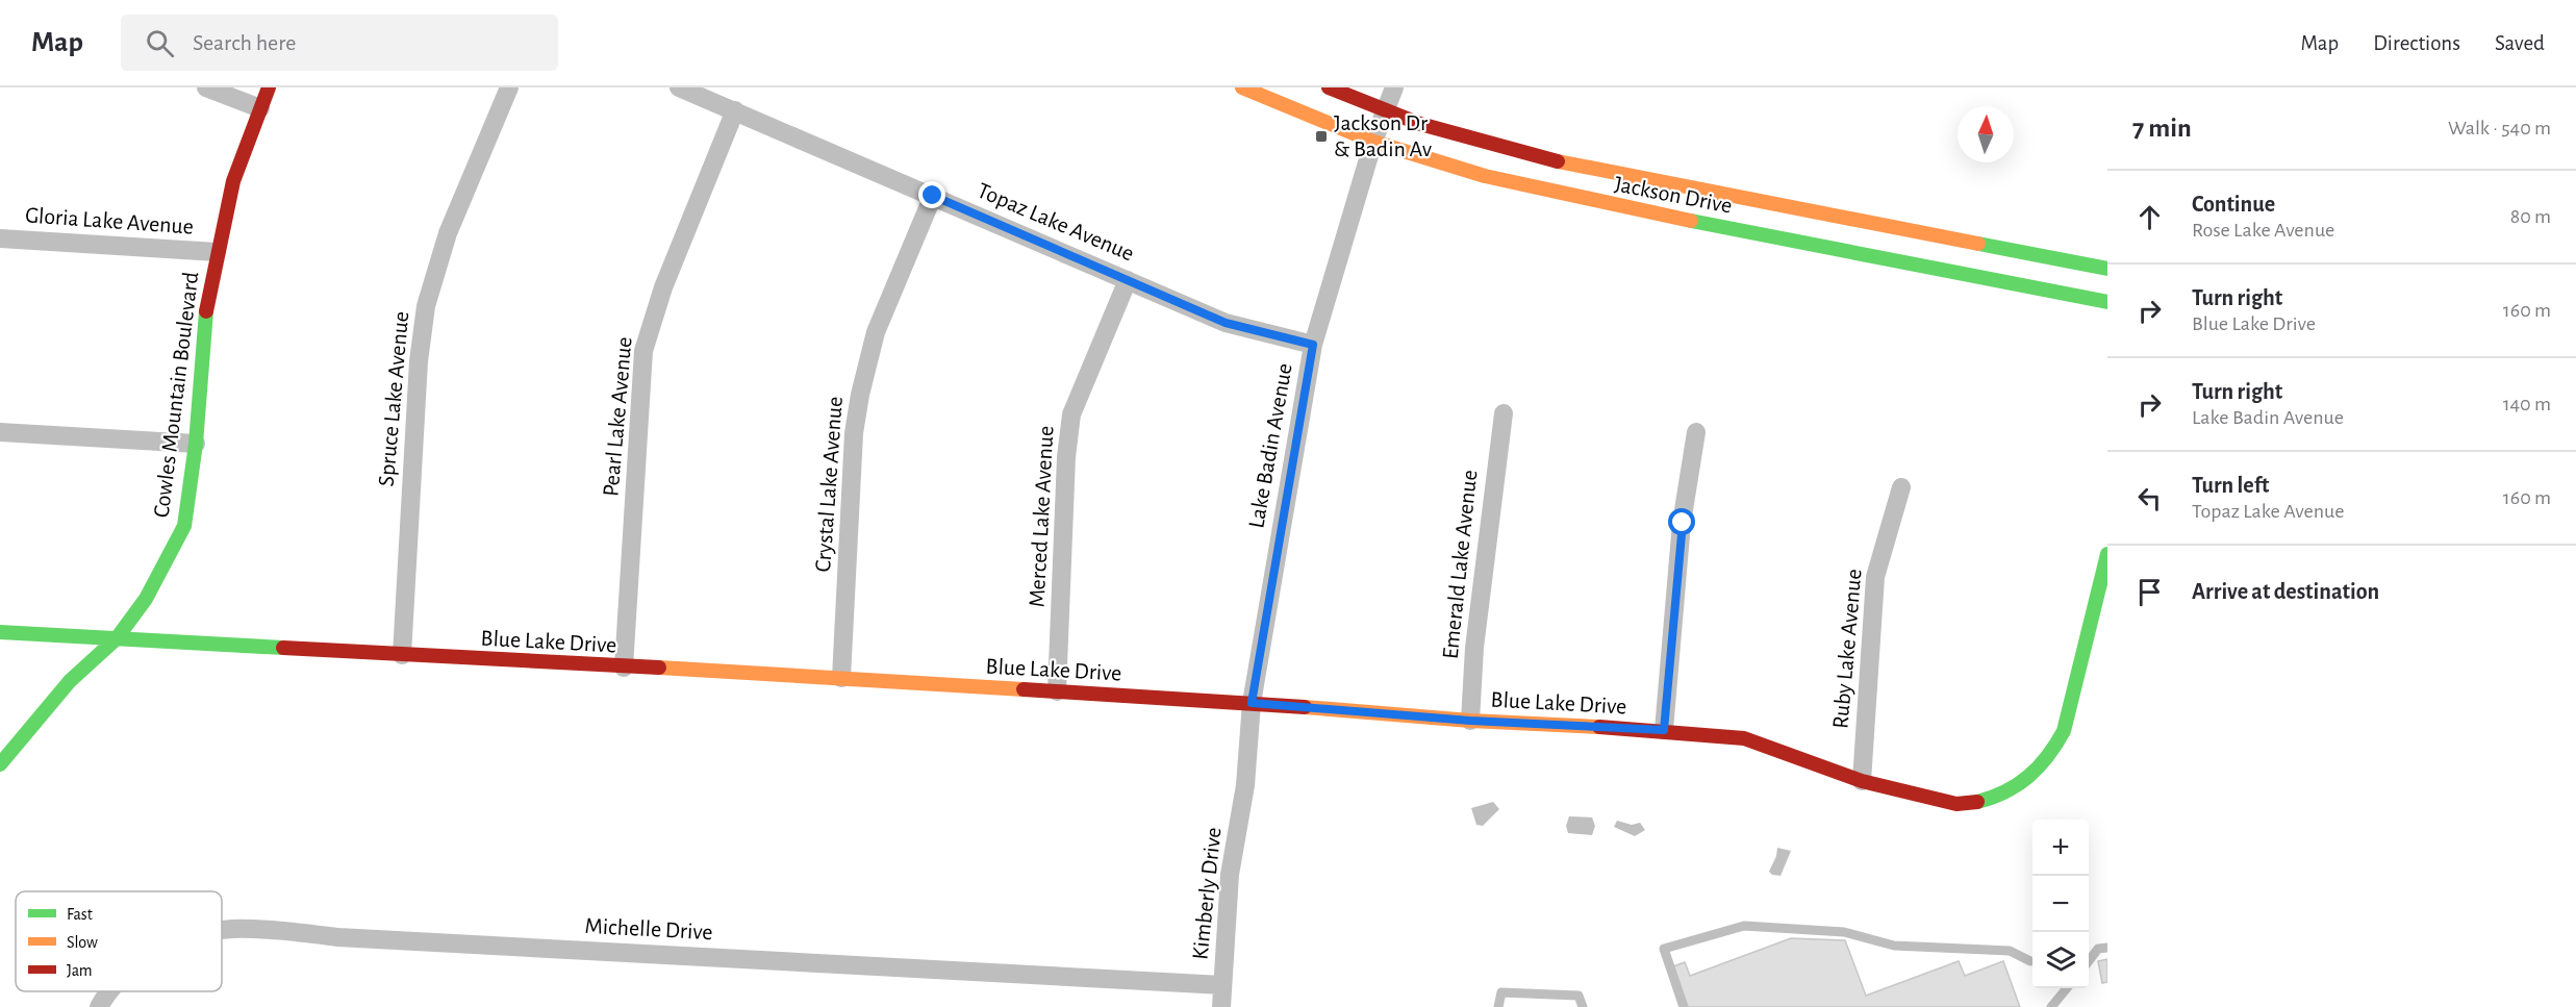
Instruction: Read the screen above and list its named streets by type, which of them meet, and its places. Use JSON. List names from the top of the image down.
{
  "streets": {
    "street": [
      "Jackson Drive",
      "Gloria Lake Avenue",
      "Topaz Lake Avenue",
      "Cowles Mountain Boulevard",
      "Spruce Lake Avenue",
      "Pearl Lake Avenue",
      "Lake Badin Avenue",
      "Crystal Lake Avenue",
      "Merced Lake Avenue",
      "Emerald Lake Avenue",
      "Blue Lake Drive",
      "Ruby Lake Avenue",
      "Kimberly Drive",
      "Michelle Drive"
    ]
  },
  "crossings": [
    ["Jackson Drive", "Lake Badin Avenue"],
    ["Gloria Lake Avenue", "Cowles Mountain Boulevard"],
    ["Topaz Lake Avenue", "Pearl Lake Avenue"],
    ["Topaz Lake Avenue", "Lake Badin Avenue"],
    ["Topaz Lake Avenue", "Crystal Lake Avenue"],
    ["Topaz Lake Avenue", "Merced Lake Avenue"],
    ["Cowles Mountain Boulevard", "Blue Lake Drive"],
    ["Spruce Lake Avenue", "Blue Lake Drive"],
    ["Pearl Lake Avenue", "Blue Lake Drive"],
    ["Lake Badin Avenue", "Blue Lake Drive"],
    ["Lake Badin Avenue", "Kimberly Drive"],
    ["Crystal Lake Avenue", "Blue Lake Drive"],
    ["Merced Lake Avenue", "Blue Lake Drive"],
    ["Emerald Lake Avenue", "Blue Lake Drive"],
    ["Blue Lake Drive", "Ruby Lake Avenue"],
    ["Kimberly Drive", "Michelle Drive"]
  ],
  "places": {
    "transit": ["Jackson Dr & Badin Av"]
  },
  "legend": ["Fast", "Slow", "Jam"],
  "north": "top",
  "page": {
    "header": "Map",
    "search": "Search here",
    "nav": ["Map", "Directions", "Saved"],
    "heading": ["7 min", "Walk · 540 m"],
    "list": [
      ["Continue", "Rose Lake Avenue", "80 m"],
      ["Turn right", "Blue Lake Drive", "160 m"],
      ["Turn right", "Lake Badin Avenue", "140 m"],
      ["Turn left", "Topaz Lake Avenue", "160 m"],
      "Arrive at destination"
    ],
    "map_buttons": ["+", "−"]
  }
}
